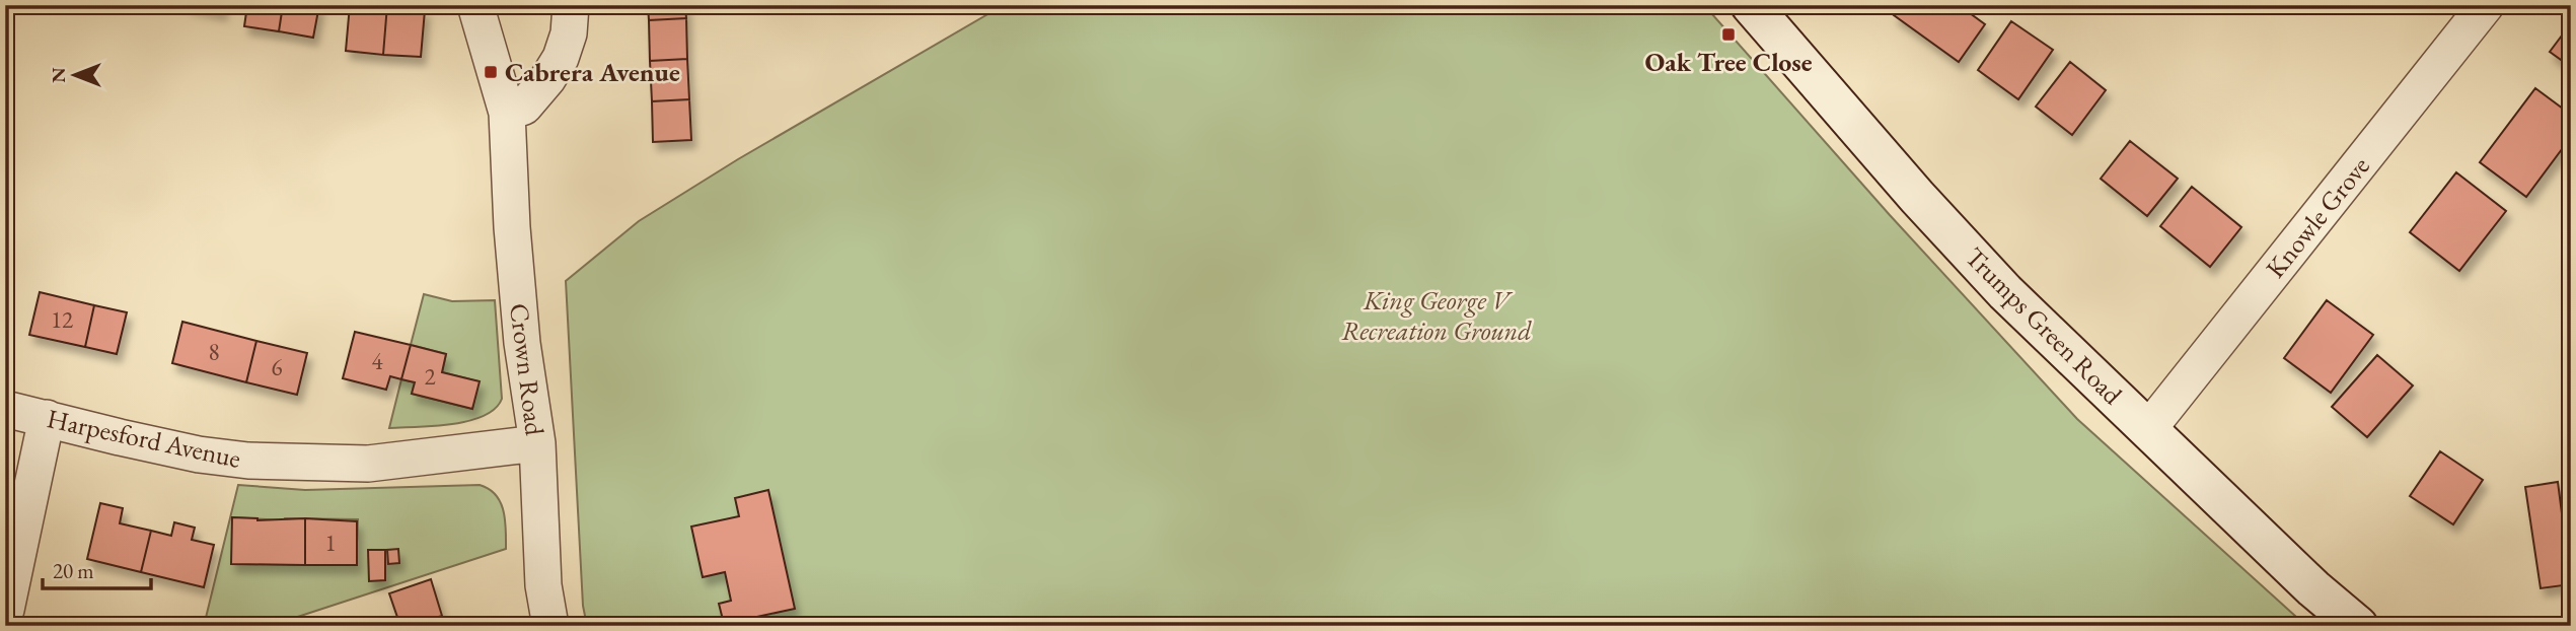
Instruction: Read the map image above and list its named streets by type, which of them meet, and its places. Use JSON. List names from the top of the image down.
{
  "streets": {
    "street": [
      "Knowle Grove",
      "Trumps Green Road",
      "Crown Road",
      "Harpesford Avenue"
    ]
  },
  "crossings": [
    ["Knowle Grove", "Trumps Green Road"],
    ["Crown Road", "Harpesford Avenue"]
  ],
  "parks": ["King George V Recreation Ground"],
  "places": {
    "transit": ["Oak Tree Close", "Cabrera Avenue"]
  },
  "house_numbers": [
    "12",
    "8",
    "4",
    "6",
    "2",
    "1"
  ],
  "scale_bar": "20 m",
  "north": "left"
}
